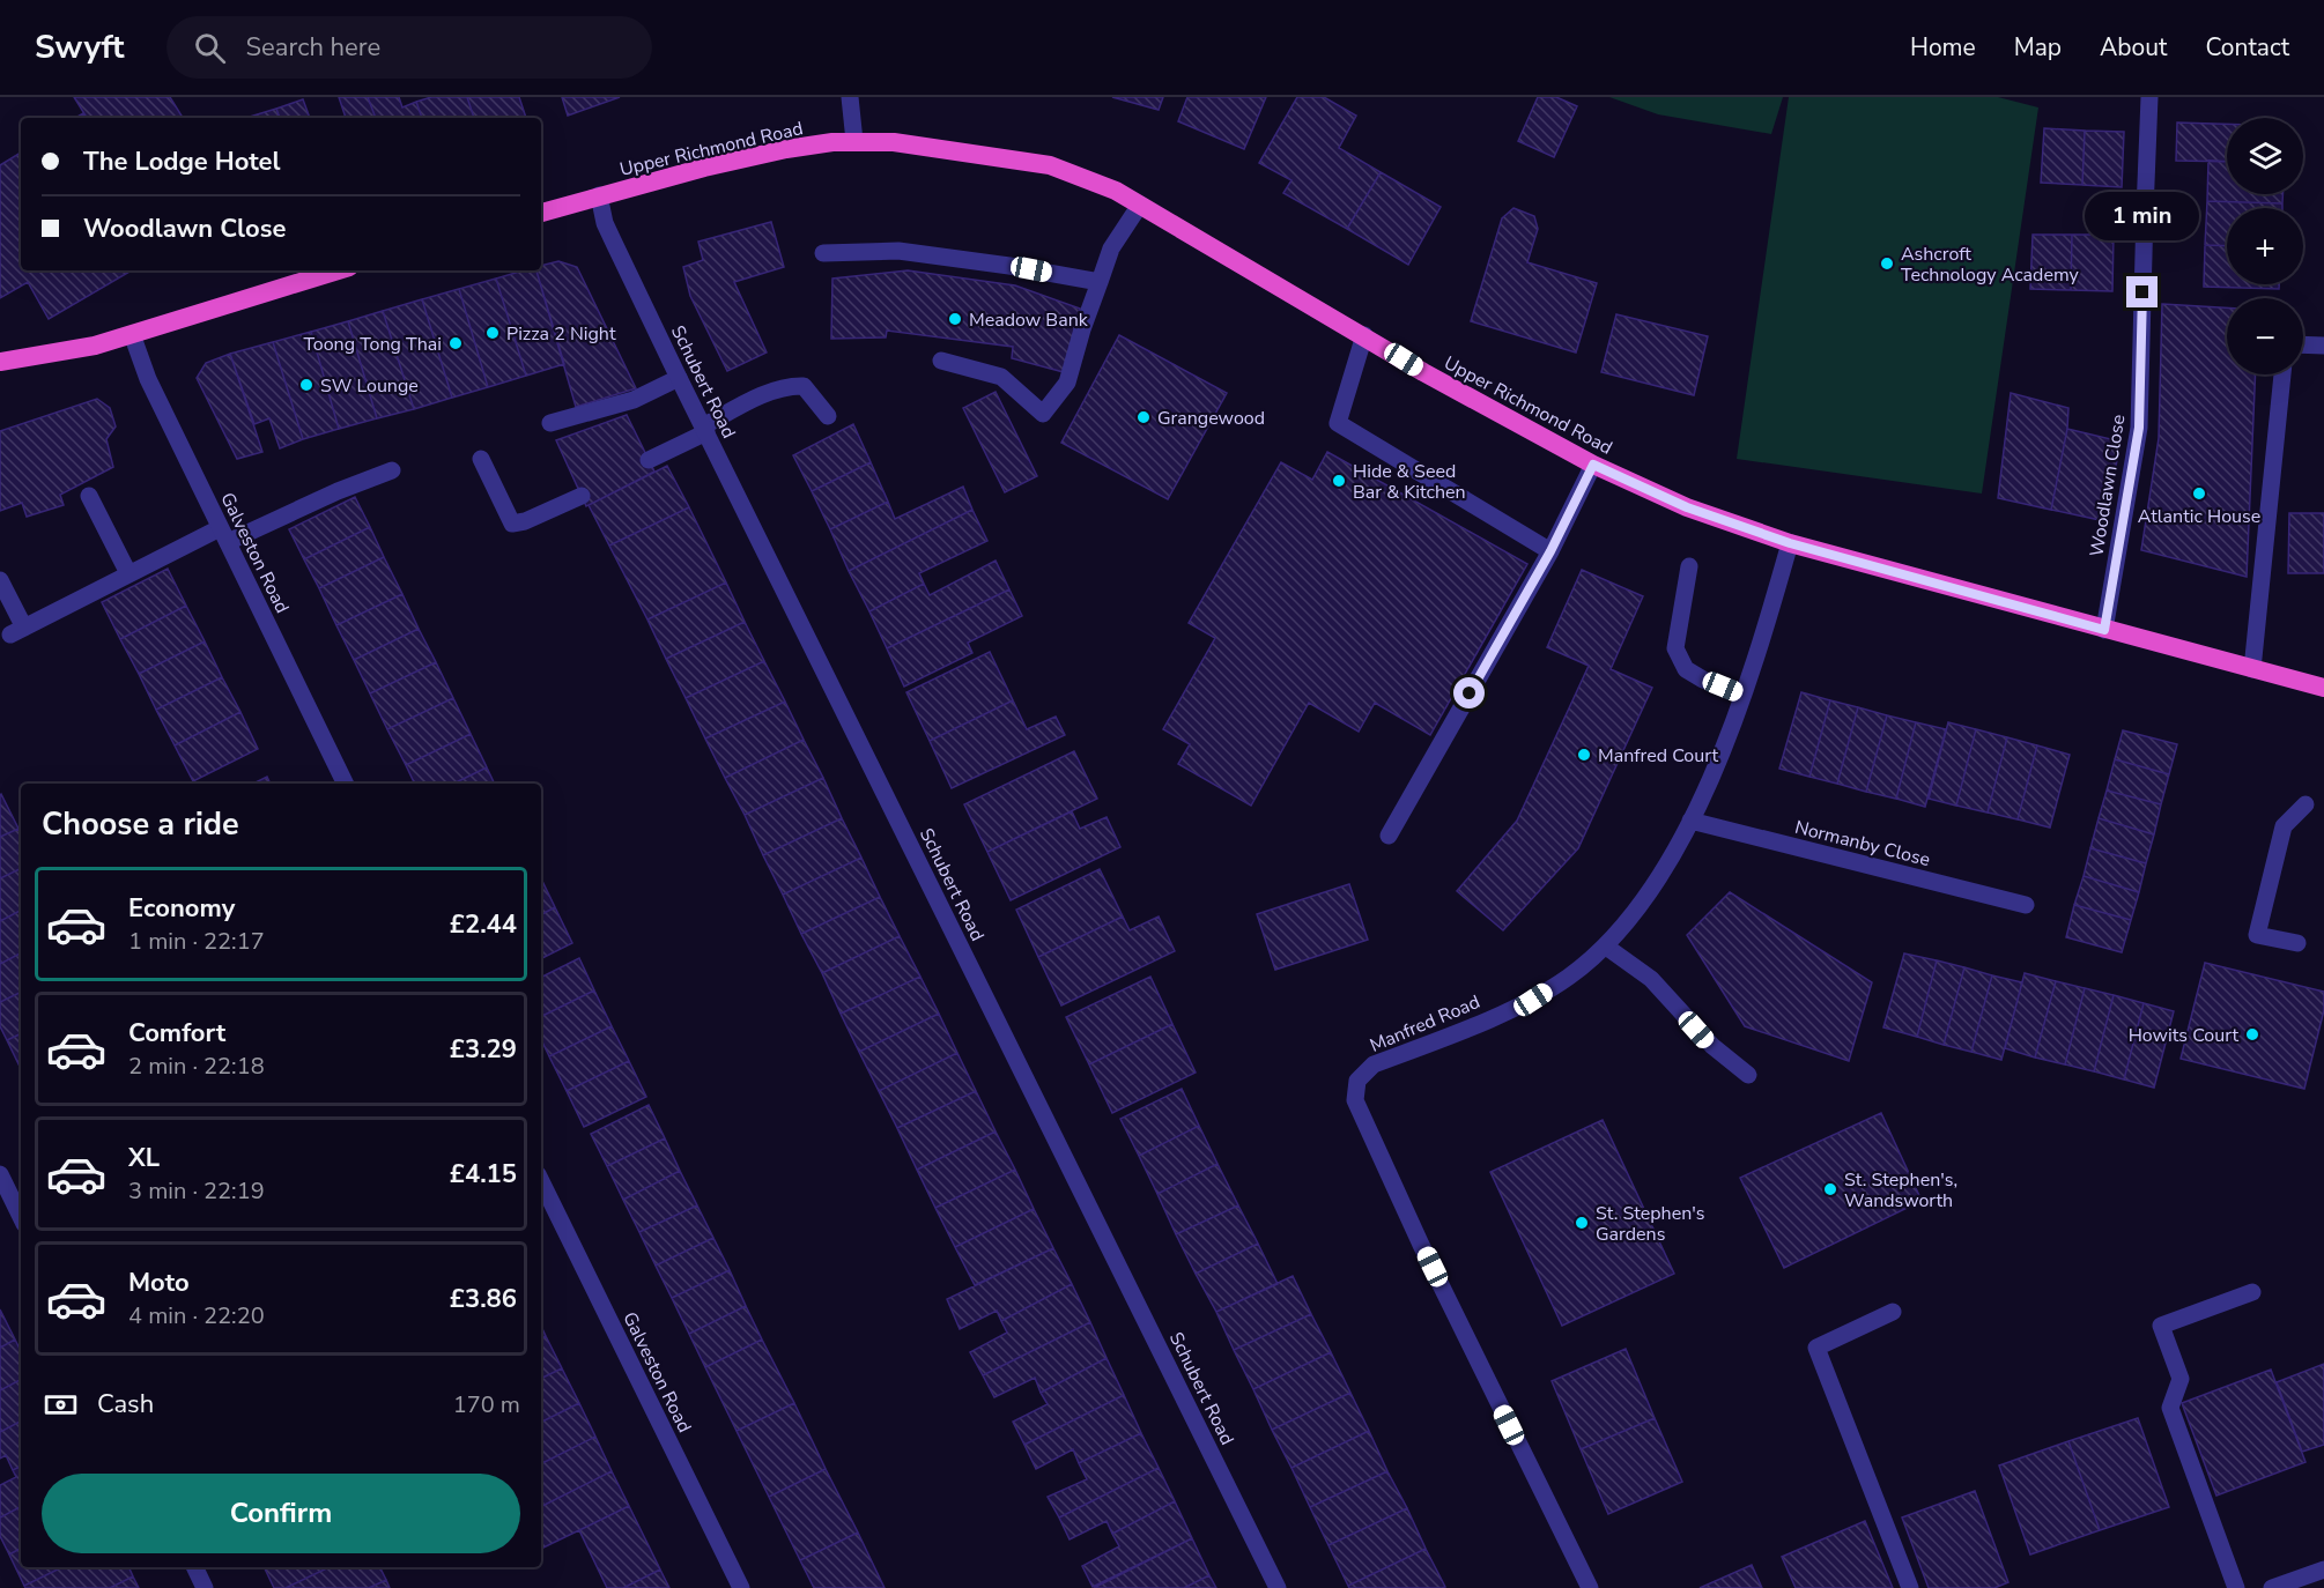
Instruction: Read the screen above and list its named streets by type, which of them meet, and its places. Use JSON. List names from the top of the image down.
{
  "streets": {
    "highway": ["Upper Richmond Road"],
    "street": [
      "Schubert Road",
      "Woodlawn Close",
      "Galveston Road",
      "Normanby Close",
      "Manfred Road"
    ]
  },
  "crossings": [
    ["Upper Richmond Road", "Schubert Road"],
    ["Upper Richmond Road", "Woodlawn Close"],
    ["Upper Richmond Road", "Manfred Road"],
    ["Normanby Close", "Manfred Road"]
  ],
  "places": [
    "Ashcroft Technology Academy",
    "Meadow Bank",
    "Pizza 2 Night",
    "Toong Tong Thai",
    "SW Lounge",
    "Grangewood",
    "Hide & Seed Bar & Kitchen",
    "Atlantic House",
    "Manfred Court",
    "Howits Court",
    "St. Stephen's, Wandsworth",
    "St. Stephen's Gardens"
  ],
  "page": {
    "header": "Swyft",
    "search": "Search here",
    "nav": [
      "Home",
      "Map",
      "About",
      "Contact"
    ],
    "map_buttons": ["+", "−"],
    "banner": ["The Lodge Hotel", "Woodlawn Close"],
    "bubble": "1 min",
    "heading": "Choose a ride",
    "list": [
      {
        "name": "Economy",
        "note": "1 min · 22:17",
        "value": "£2.44"
      },
      {
        "name": "Comfort",
        "note": "2 min · 22:18",
        "value": "£3.29"
      },
      {
        "name": "XL",
        "note": "3 min · 22:19",
        "value": "£4.15"
      },
      {
        "name": "Moto",
        "note": "4 min · 22:20",
        "value": "£3.86"
      }
    ],
    "pay": ["Cash", "170 m"],
    "buttons": "Confirm"
  }
}
